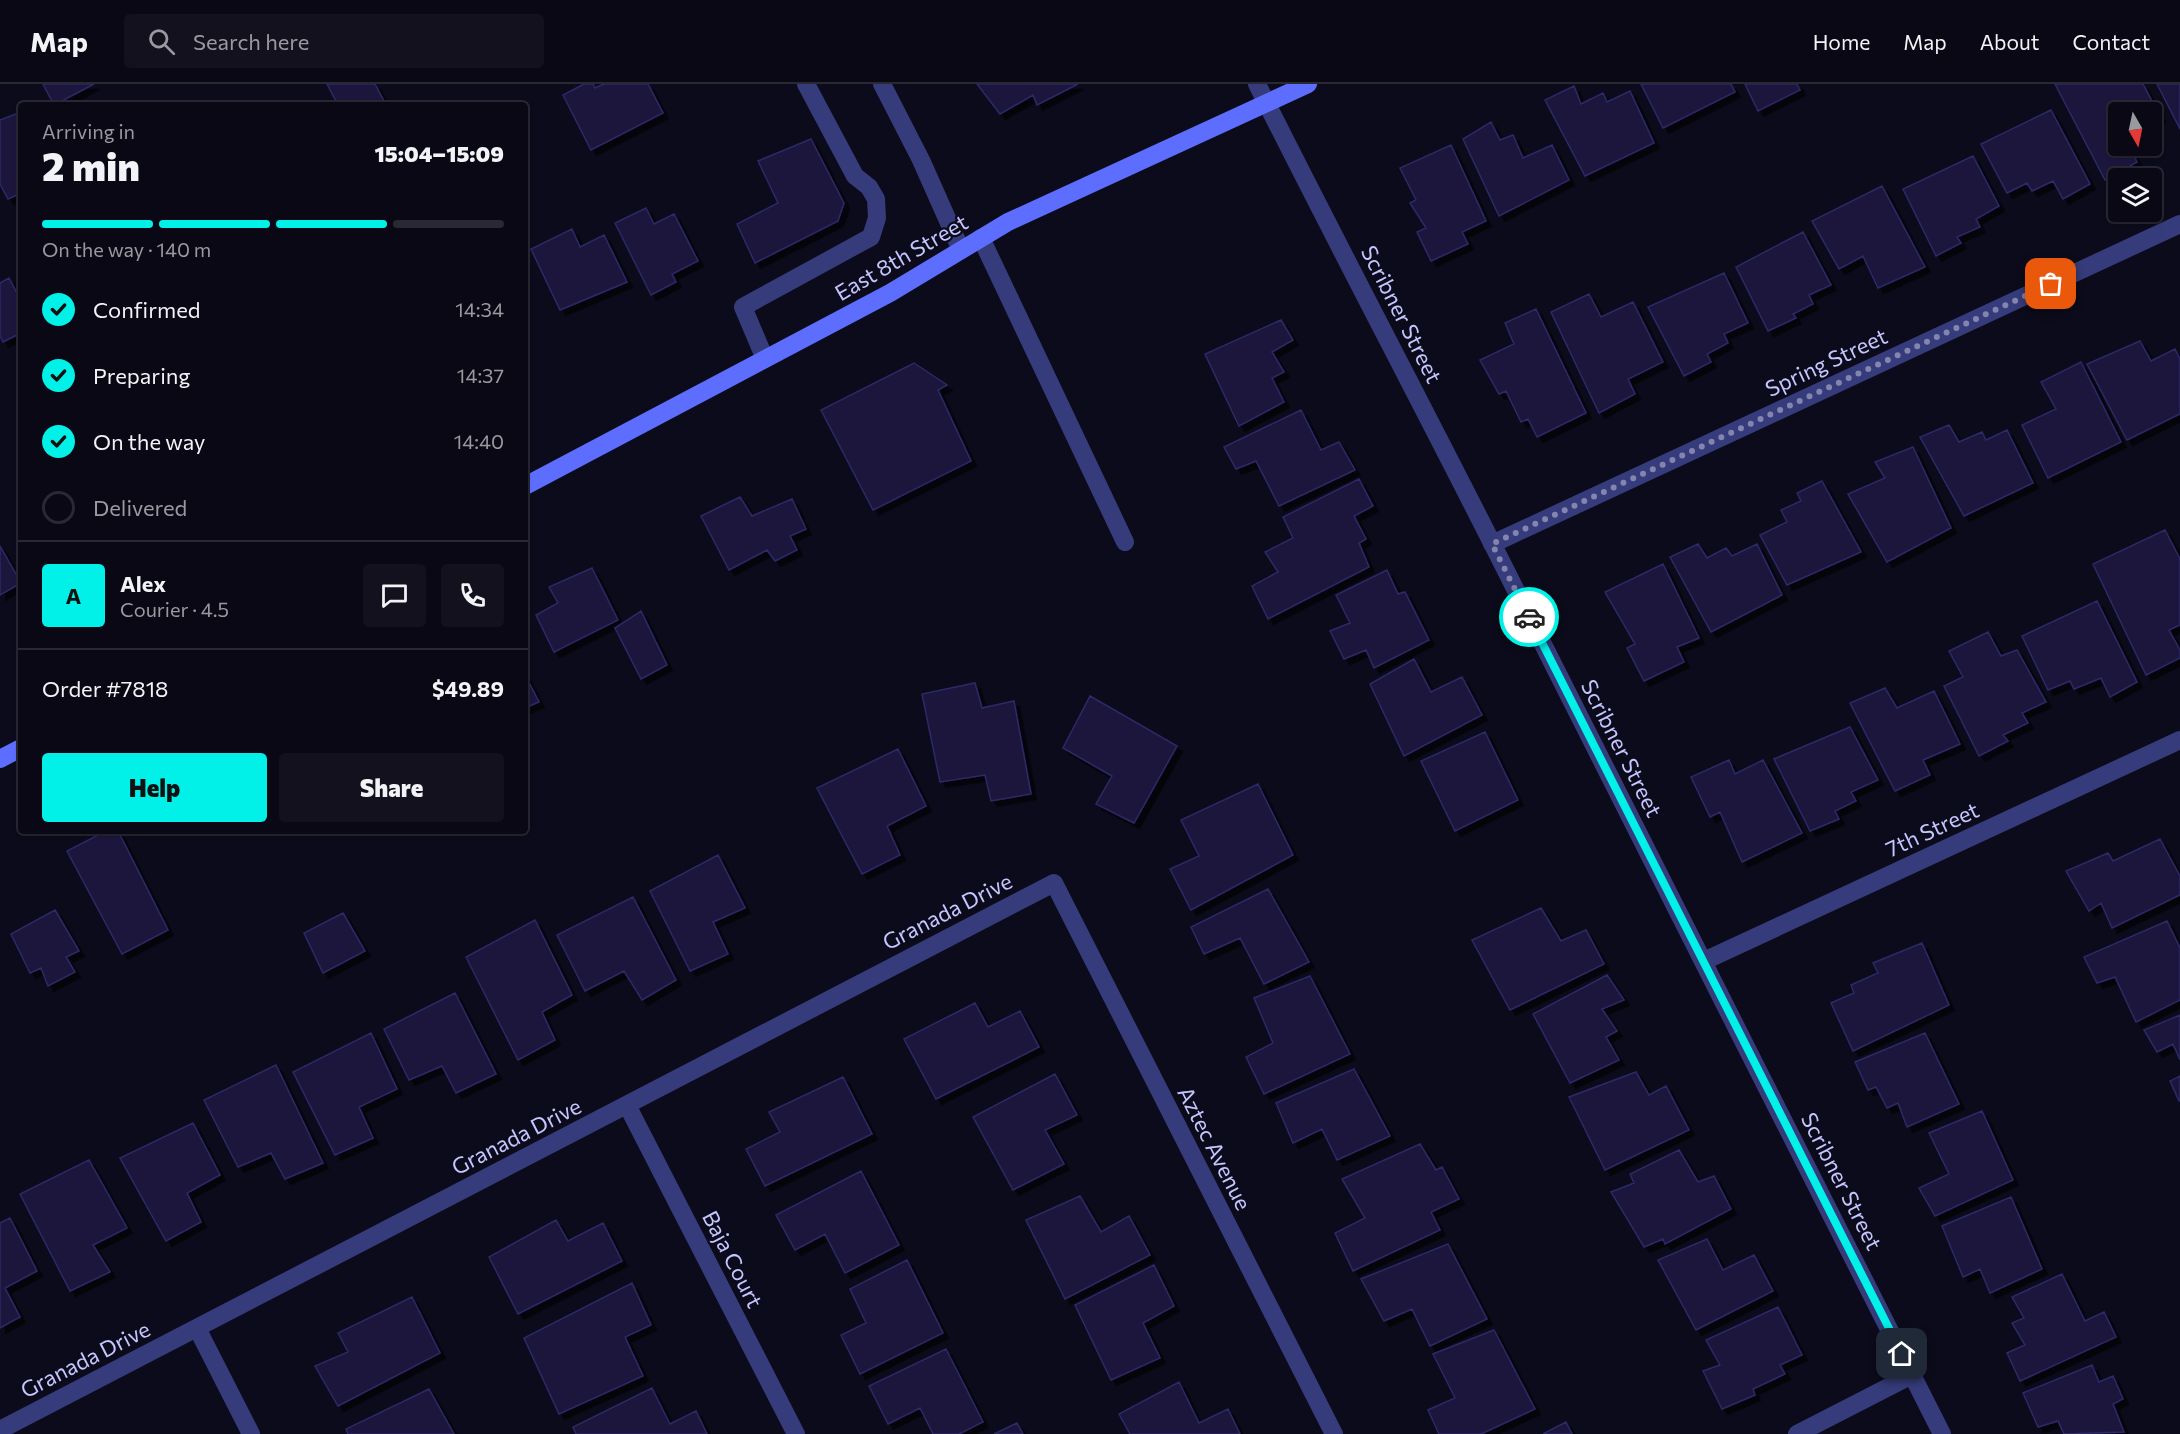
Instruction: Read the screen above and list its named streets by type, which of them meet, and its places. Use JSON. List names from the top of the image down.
{
  "streets": {
    "street": [
      "East 8th Street",
      "Scribner Street",
      "Spring Street",
      "7th Street",
      "Granada Drive",
      "Aztec Avenue",
      "Baja Court"
    ]
  },
  "crossings": [
    ["East 8th Street", "Scribner Street"],
    ["Scribner Street", "Spring Street"],
    ["Scribner Street", "7th Street"],
    ["Granada Drive", "Aztec Avenue"],
    ["Granada Drive", "Baja Court"]
  ],
  "north": "bottom",
  "page": {
    "header": "Map",
    "search": "Search here",
    "nav": [
      "Home",
      "Map",
      "About",
      "Contact"
    ],
    "heading": ["2 min", "Arriving in", "15:04–15:09"],
    "panel": [
      "Alex",
      "Courier · 4.5",
      "Order #7818",
      "$49.89"
    ],
    "bar": "On the way · 140 m",
    "list": [
      ["Confirmed", "14:34"],
      ["Preparing", "14:37"],
      ["On the way", "14:40"],
      "Delivered"
    ],
    "round": "A",
    "buttons": ["Help", "Share"]
  }
}
